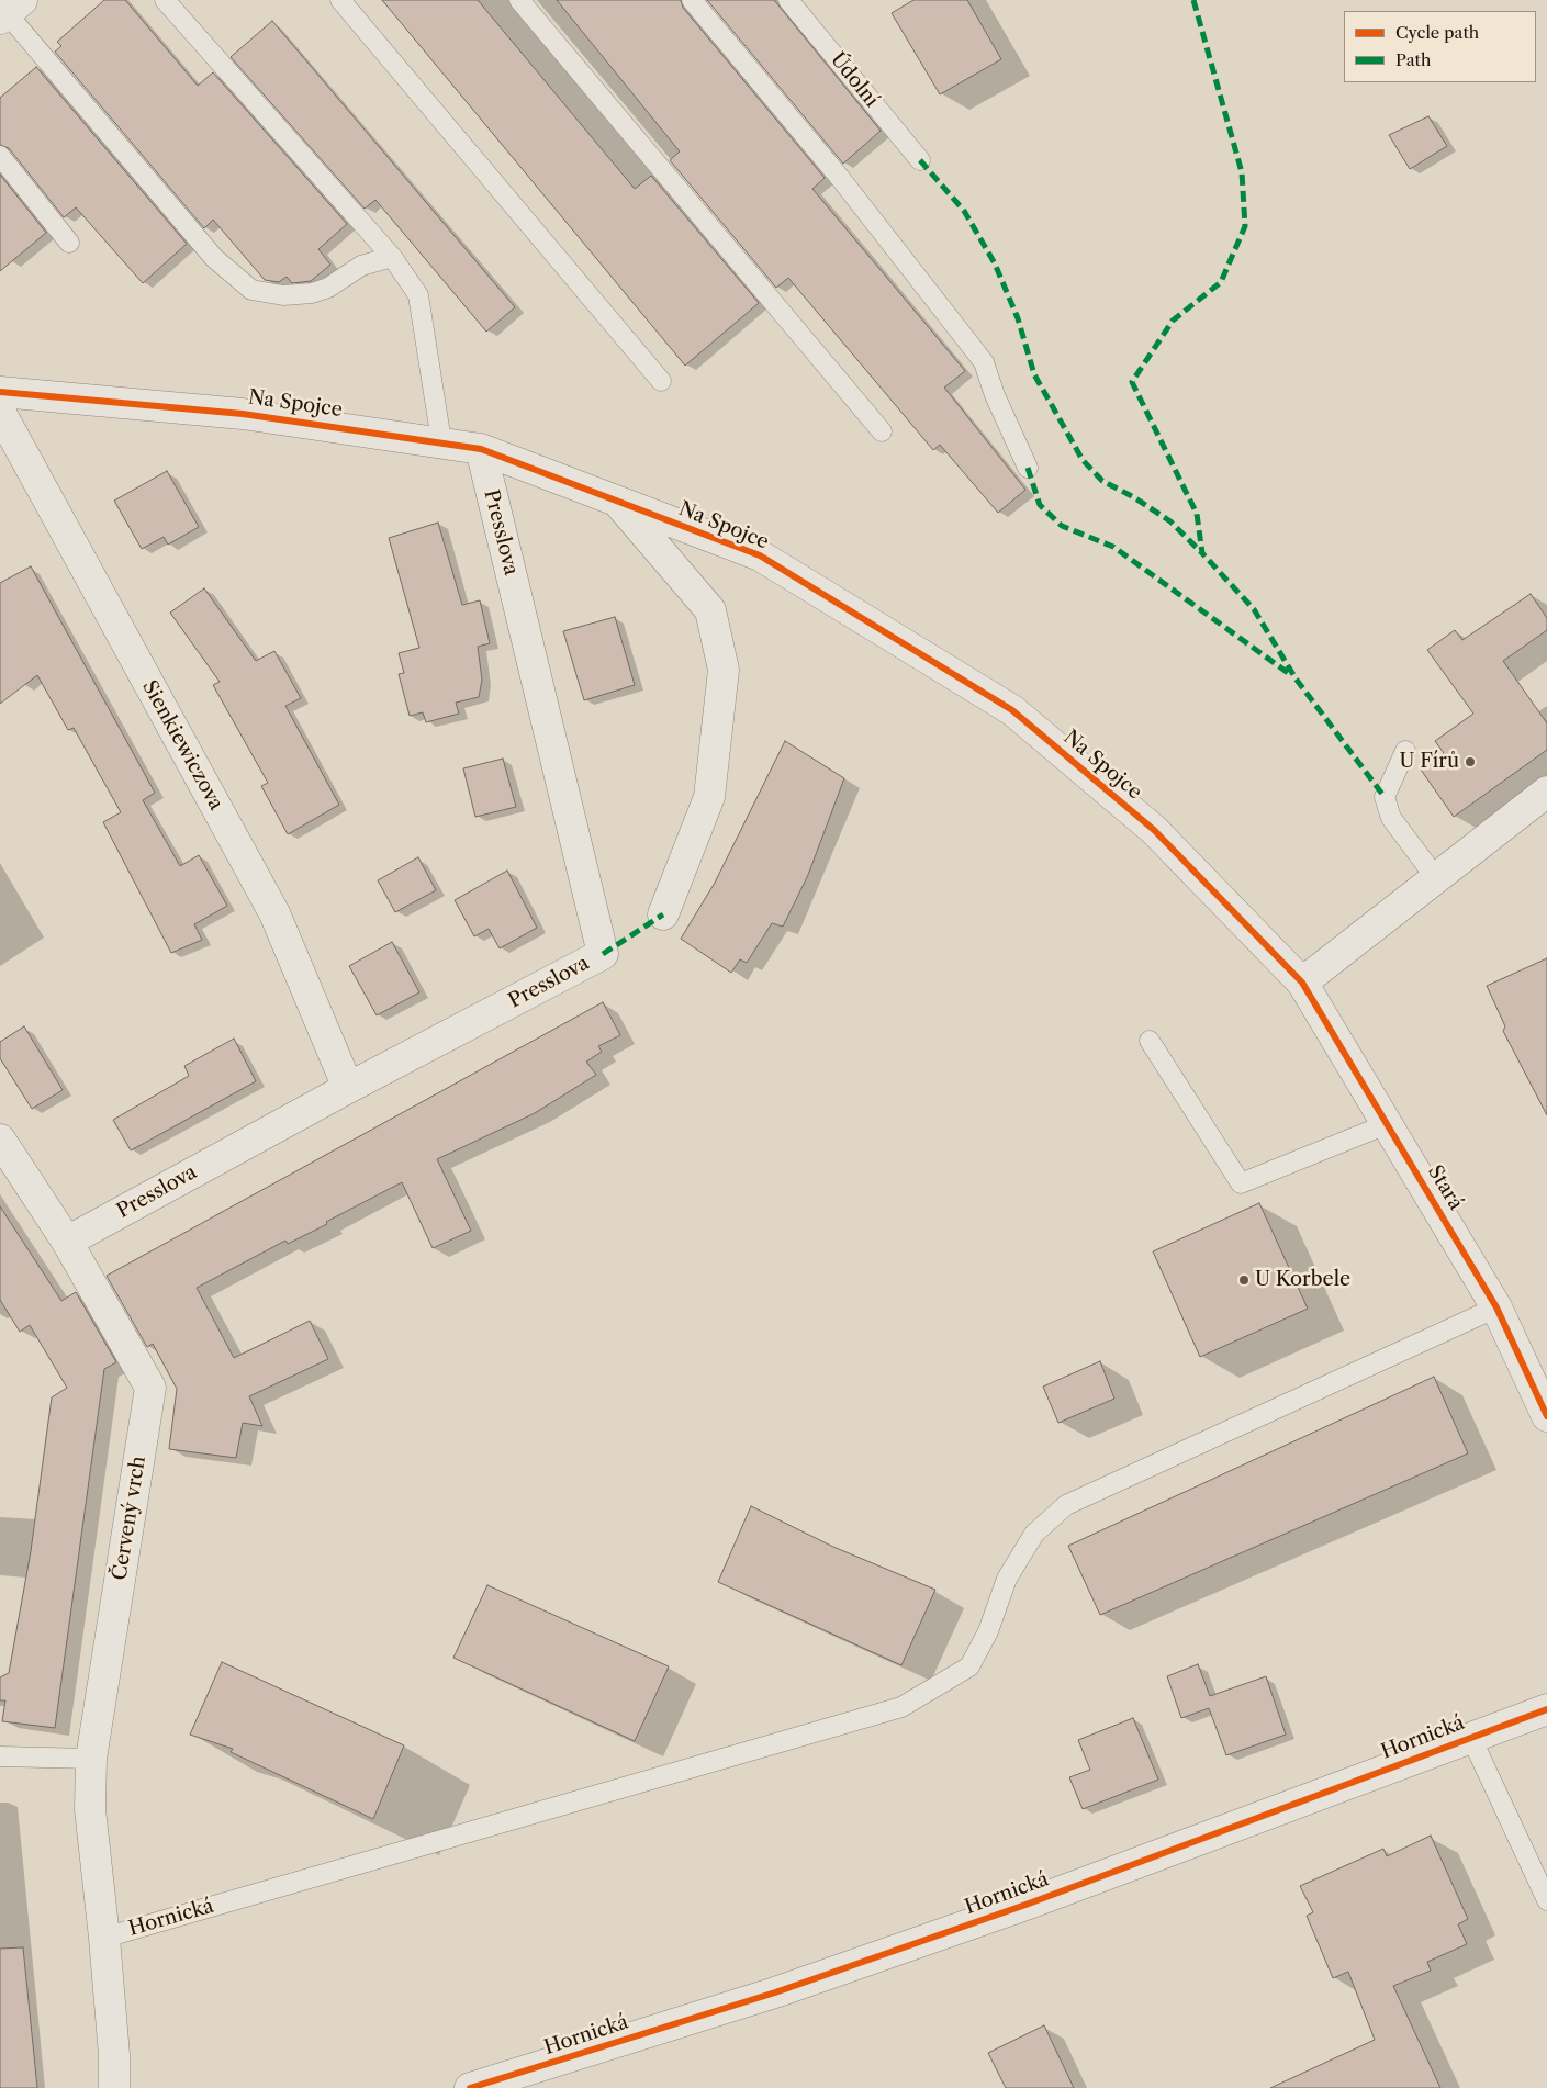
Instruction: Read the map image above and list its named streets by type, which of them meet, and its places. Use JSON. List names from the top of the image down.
{
  "streets": {
    "street": [
      "Na Spojce",
      "Presslova",
      "Sienkiewiczova",
      "Stará",
      "Červený vrch",
      "Hornická"
    ],
    "lane": ["Údolní"]
  },
  "crossings": [
    ["Na Spojce", "Presslova"],
    ["Na Spojce", "Stará"],
    ["Presslova", "Sienkiewiczova"],
    ["Presslova", "Červený vrch"],
    ["Stará", "Hornická"],
    ["Červený vrch", "Hornická"]
  ],
  "places": ["U Fírů", "U Korbele"],
  "legend": ["Cycle path", "Path"]
}
